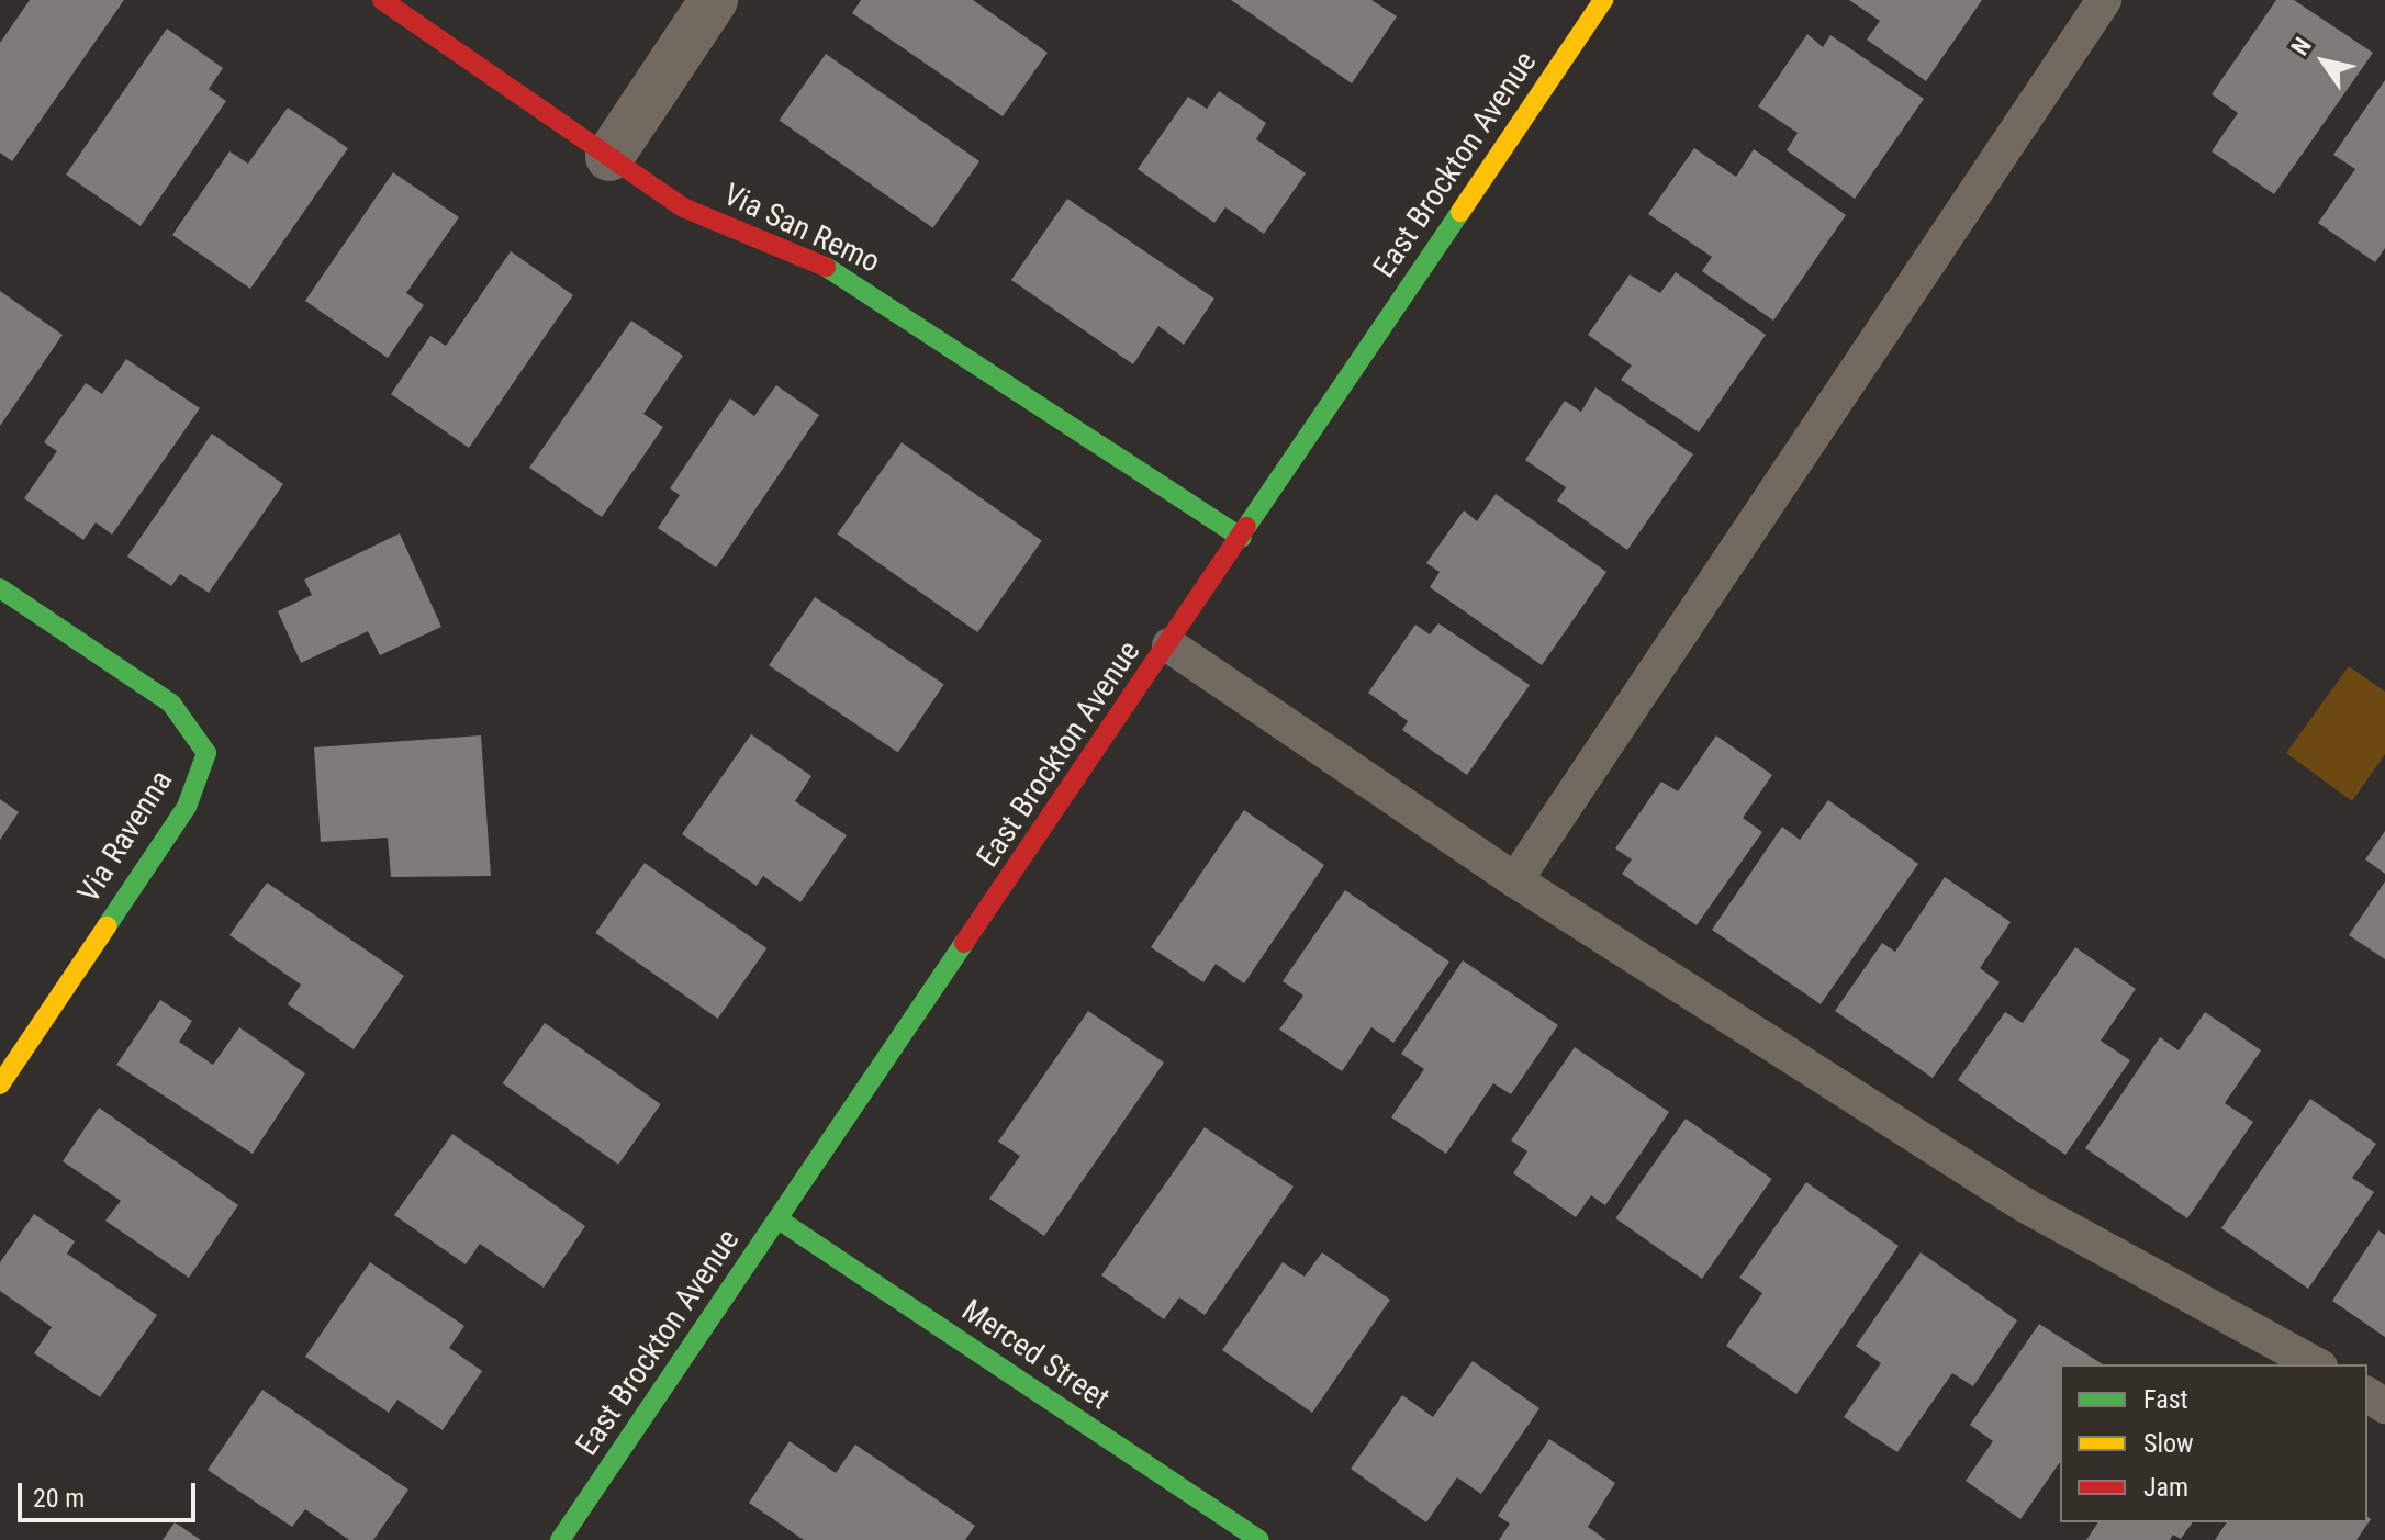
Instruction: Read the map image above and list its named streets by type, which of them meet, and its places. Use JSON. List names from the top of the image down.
{
  "streets": {
    "street": [
      "East Brockton Avenue",
      "Via San Remo",
      "Via Ravenna",
      "Merced Street"
    ]
  },
  "crossings": [
    ["East Brockton Avenue", "Via San Remo"],
    ["East Brockton Avenue", "Merced Street"]
  ],
  "legend": ["Fast", "Slow", "Jam"],
  "scale_bar": "20 m",
  "north": "top left"
}
